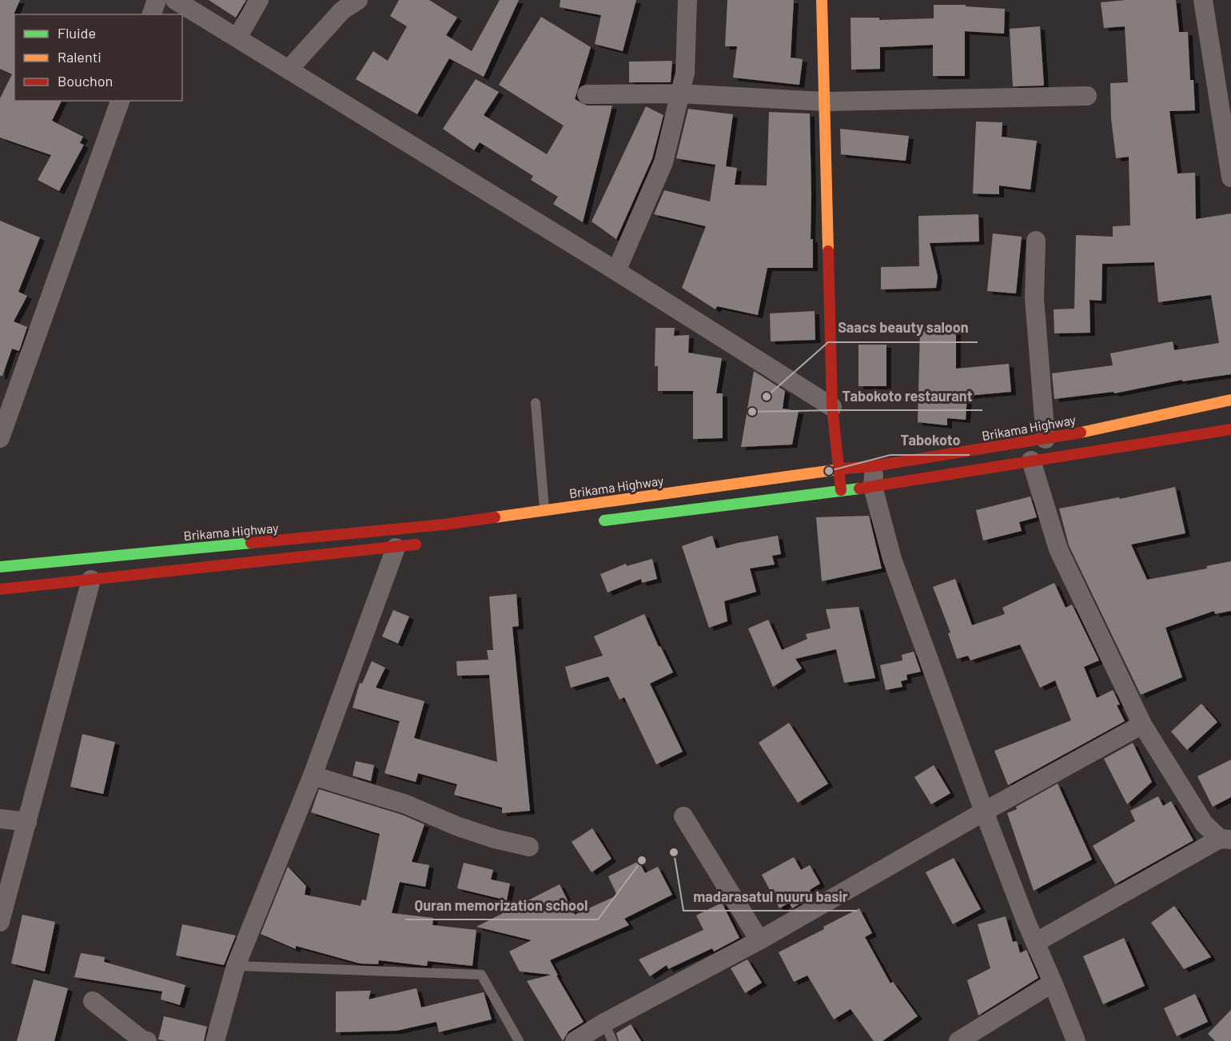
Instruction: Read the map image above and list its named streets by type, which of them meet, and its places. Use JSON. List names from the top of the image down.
{
  "streets": {
    "main road": ["Brikama Highway"]
  },
  "places": [
    "Saacs beauty saloon",
    "Tabokoto restaurant",
    "Tabokoto",
    "madarasatul nuuru basir",
    "Quran memorization school"
  ],
  "legend": ["Fluide", "Ralenti", "Bouchon"]
}
